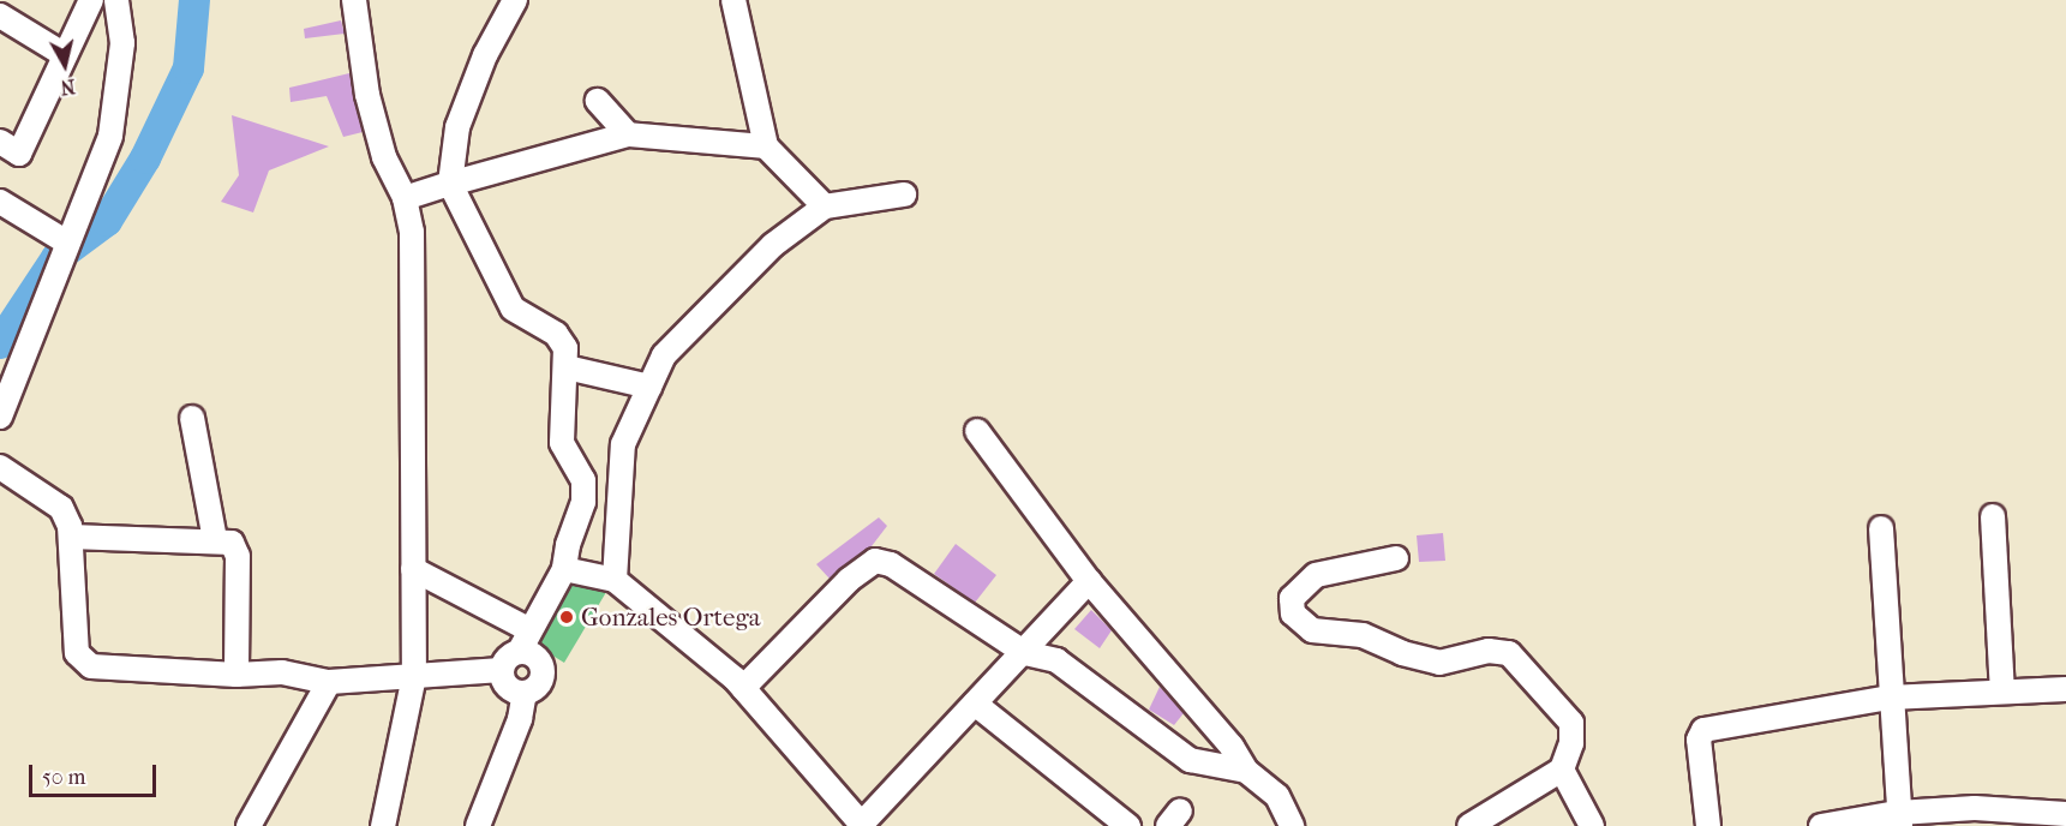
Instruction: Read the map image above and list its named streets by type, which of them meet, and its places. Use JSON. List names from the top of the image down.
{
  "places": ["Gonzales Ortega"],
  "scale_bar": "50 m",
  "north": "bottom"
}
